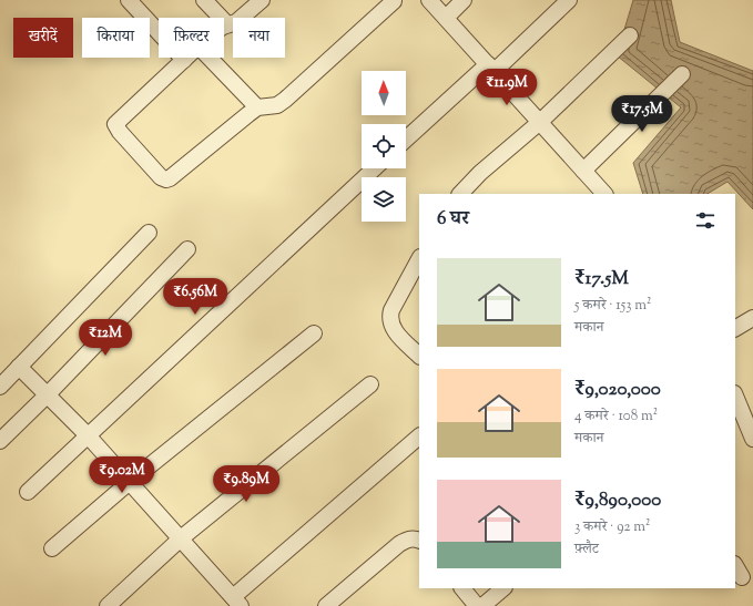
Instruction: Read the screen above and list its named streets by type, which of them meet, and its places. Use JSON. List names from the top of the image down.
{
  "north": "top",
  "page": {
    "chip": [
      "खरीदें",
      "किराया",
      "फ़िल्टर",
      "नया"
    ],
    "price": [
      "₹11.9M",
      "₹17.5M",
      "₹6.56M",
      "₹12M",
      "₹9.02M",
      "₹9.89M"
    ],
    "heading": "6 घर",
    "list": [
      {
        "name": "₹17.5M",
        "note": "5 कमरे · 153 m² · मकान"
      },
      {
        "name": "₹9,020,000",
        "note": "4 कमरे · 108 m² · मकान"
      },
      {
        "name": "₹9,890,000",
        "note": "3 कमरे · 92 m² · फ़्लैट"
      }
    ]
  }
}
